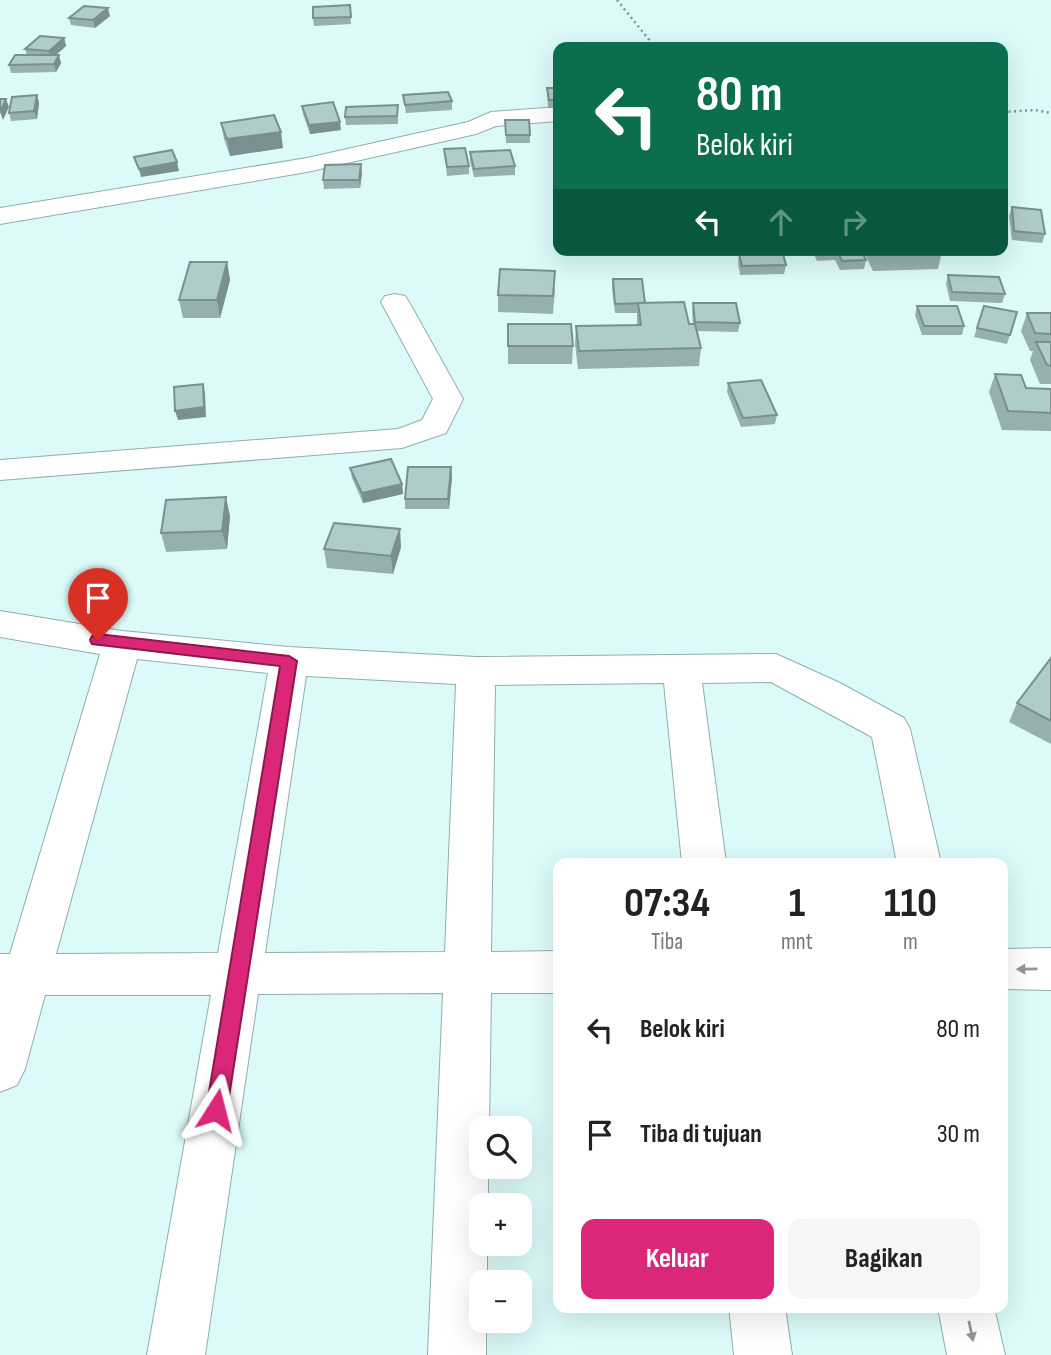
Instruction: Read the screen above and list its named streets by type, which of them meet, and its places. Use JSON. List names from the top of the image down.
{
  "page": {
    "turn": ["80 m", "Belok kiri"],
    "eta": [
      "07:34",
      "Tiba",
      "1",
      "mnt",
      "110",
      "m"
    ],
    "list": [
      {
        "name": "Belok kiri",
        "value": "80 m"
      },
      {
        "name": "Tiba di tujuan",
        "value": "30 m"
      }
    ],
    "map_buttons": ["+", "−"],
    "buttons": ["Keluar", "Bagikan"]
  }
}
